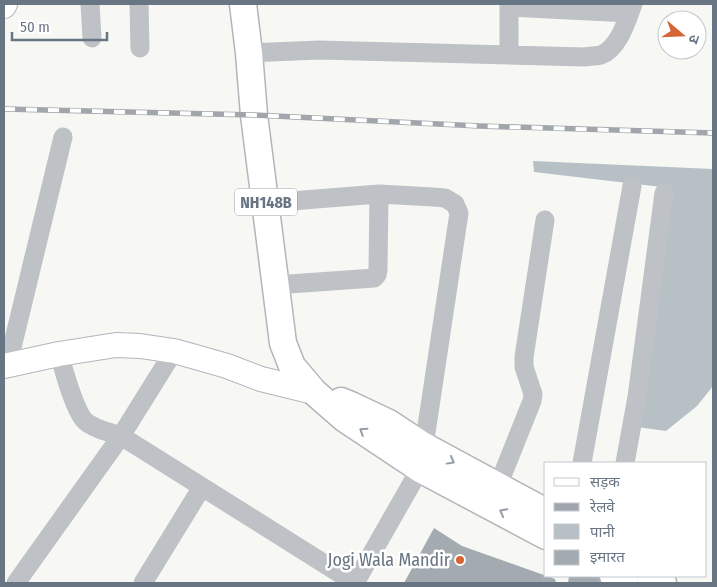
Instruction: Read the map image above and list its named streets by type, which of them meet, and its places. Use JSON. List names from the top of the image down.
{
  "streets": {
    "highway": ["NH148B"]
  },
  "places": ["Jogi Wala Mandir"],
  "legend": [
    "सड़क",
    "रेलवे",
    "पानी",
    "इमारत"
  ],
  "scale_bar": "50 m",
  "north": "right"
}
